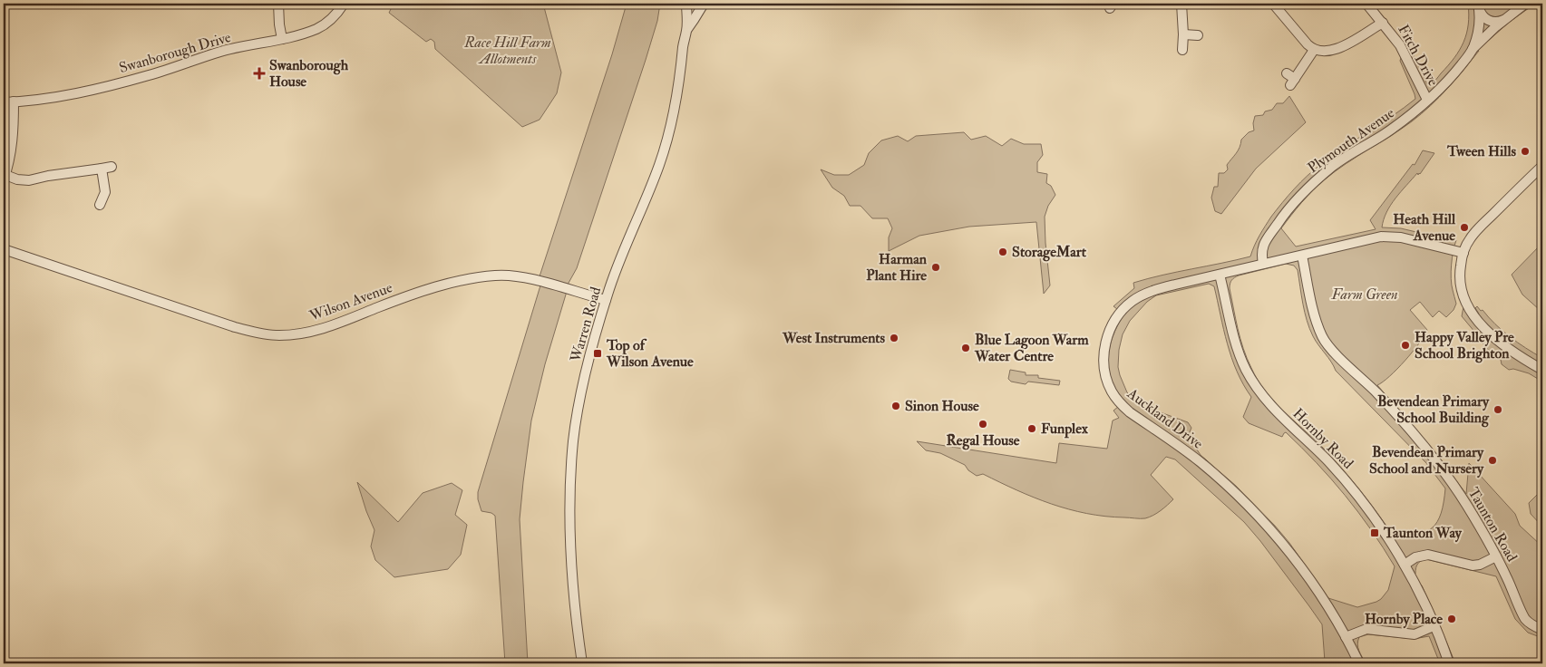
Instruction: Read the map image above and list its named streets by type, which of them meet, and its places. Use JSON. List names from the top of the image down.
{
  "streets": {
    "street": [
      "Swanborough Drive",
      "Fitch Drive",
      "Plymouth Avenue",
      "Wilson Avenue",
      "Warren Road",
      "Auckland Drive",
      "Hornby Road",
      "Taunton Road"
    ]
  },
  "crossings": [
    ["Fitch Drive", "Plymouth Avenue"],
    ["Plymouth Avenue", "Auckland Drive"],
    ["Wilson Avenue", "Warren Road"],
    ["Auckland Drive", "Hornby Road"],
    ["Auckland Drive", "Taunton Road"]
  ],
  "parks": ["Race Hill Farm Allotments", "Farm Green"],
  "places": {
    "health": ["Swanborough House"],
    "other": [
      "Tween Hills",
      "Heath Hill Avenue",
      "StorageMart",
      "Harman Plant Hire",
      "West Instruments",
      "Happy Valley Pre School Brighton",
      "Blue Lagoon Warm Water Centre",
      "Sinon House",
      "Bevendean Primary School Building",
      "Regal House",
      "Funplex",
      "Bevendean Primary School and Nursery",
      "Hornby Place"
    ],
    "transit": ["Top of Wilson Avenue", "Taunton Way"]
  }
}
